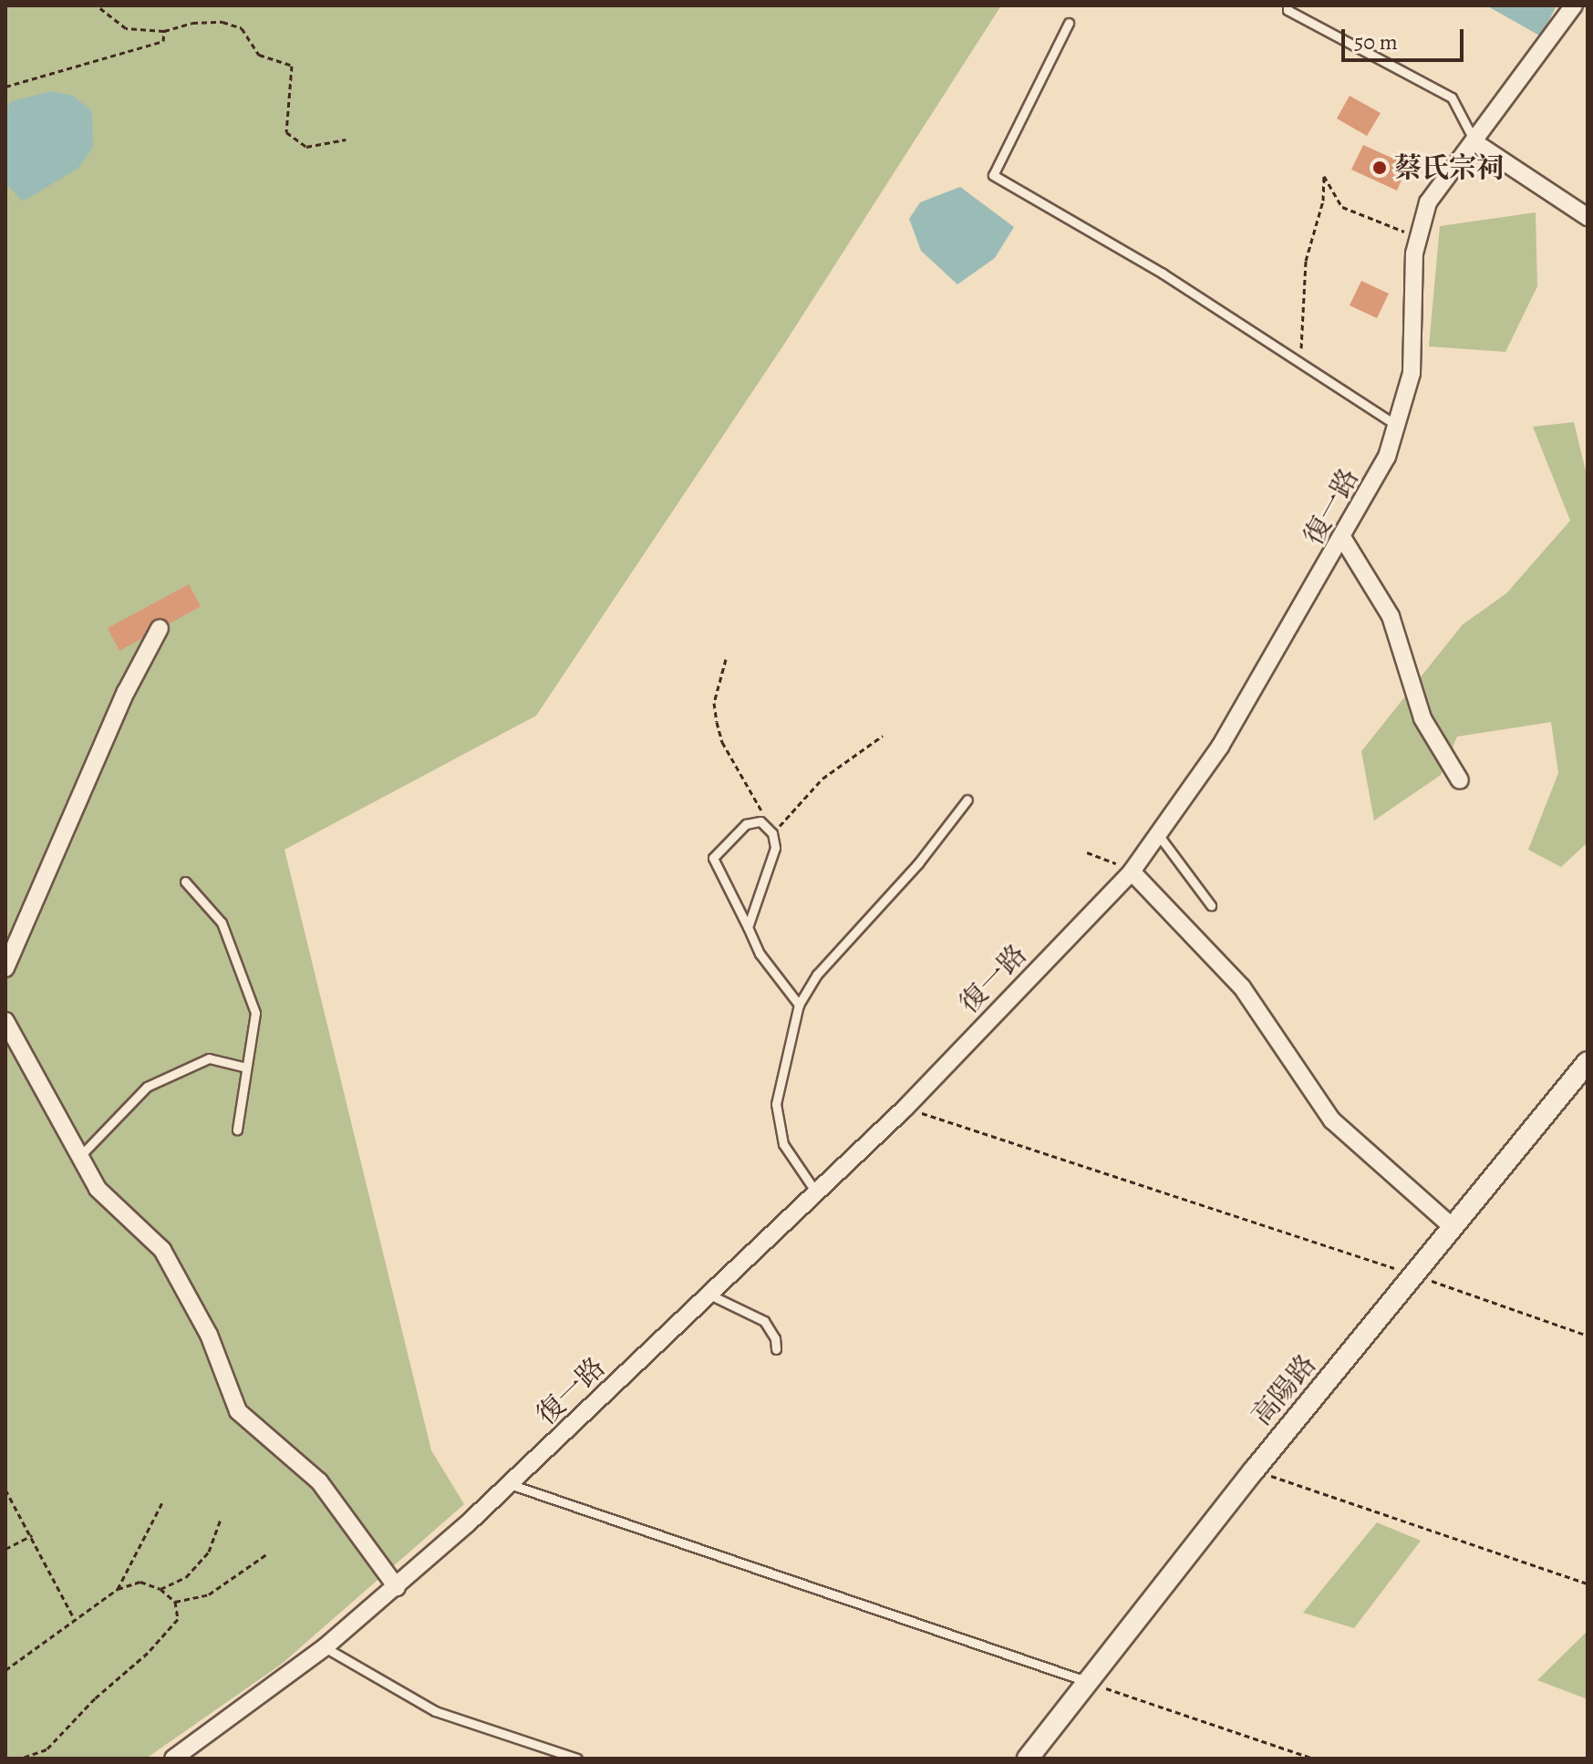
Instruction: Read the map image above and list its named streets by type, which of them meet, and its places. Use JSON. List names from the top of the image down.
{
  "streets": {
    "street": ["復一路", "高陽路"]
  },
  "places": ["蔡氏宗祠"],
  "scale_bar": "50 m"
}
